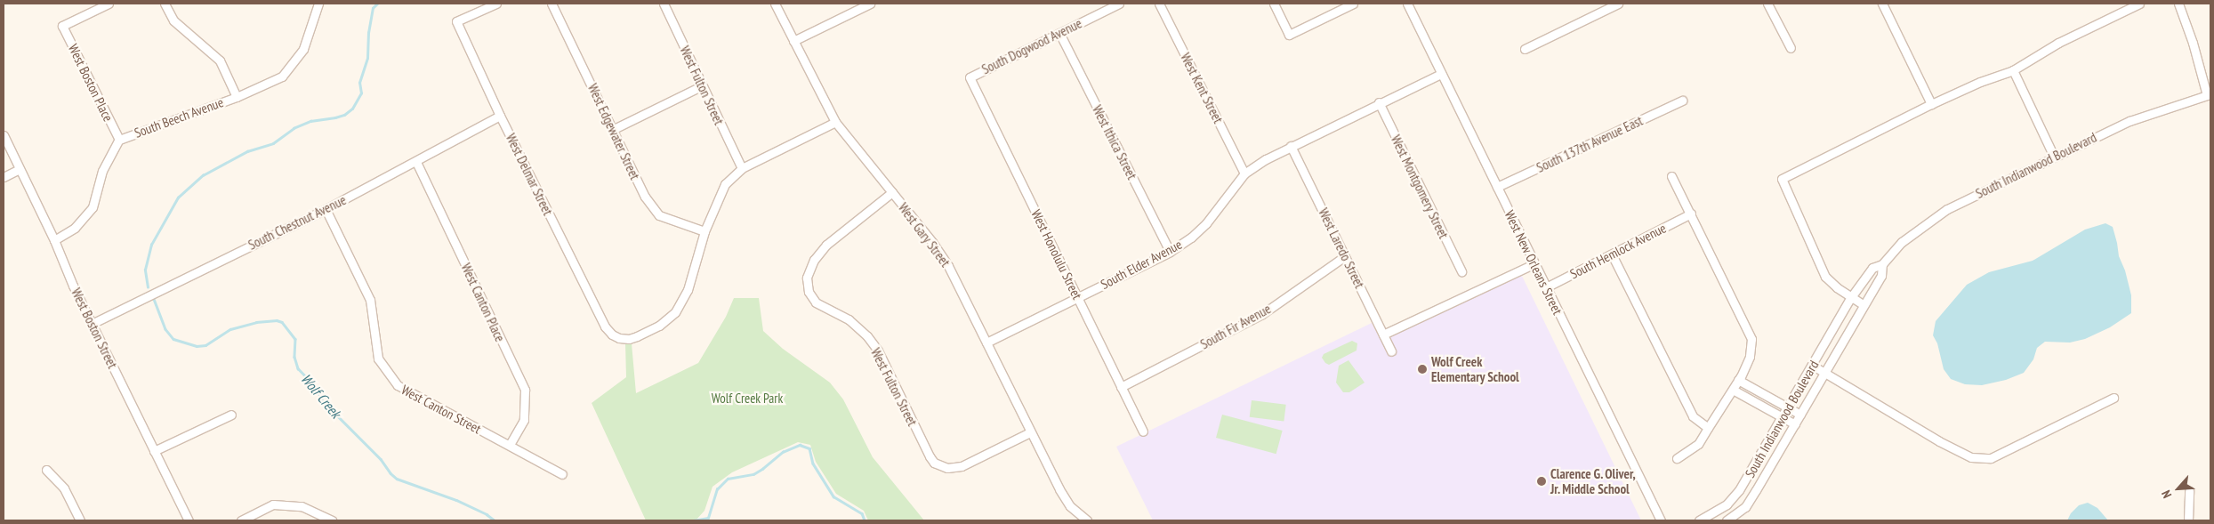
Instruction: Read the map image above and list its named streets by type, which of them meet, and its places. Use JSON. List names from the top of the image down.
{
  "streets": {
    "street": [
      "South Dogwood Avenue",
      "West Boston Place",
      "West Fulton Street",
      "West Kent Street",
      "South Beech Avenue",
      "West Edgewater Street",
      "West Ithica Street",
      "South 137th Avenue East",
      "South Indianwood Boulevard",
      "West Delmar Street",
      "West Montgomery Street",
      "South Chestnut Avenue",
      "West Gary Street",
      "West Laredo Street",
      "South Hemlock Avenue",
      "West Honolulu Street",
      "West New Orleans Street",
      "South Elder Avenue",
      "West Canton Place",
      "South Fir Avenue",
      "West Boston Street",
      "West Canton Street"
    ]
  },
  "crossings": [
    ["South Dogwood Avenue", "West Ithica Street"],
    ["South Dogwood Avenue", "West Honolulu Street"],
    ["West Boston Place", "South Beech Avenue"],
    ["West Fulton Street", "West Gary Street"],
    ["West Kent Street", "South Elder Avenue"],
    ["South Beech Avenue", "West Boston Street"],
    ["West Edgewater Street", "West Delmar Street"],
    ["West Ithica Street", "South Elder Avenue"],
    ["South 137th Avenue East", "West New Orleans Street"],
    ["West Delmar Street", "South Chestnut Avenue"],
    ["West Montgomery Street", "South Elder Avenue"],
    ["South Chestnut Avenue", "West Canton Place"],
    ["South Chestnut Avenue", "West Boston Street"],
    ["South Chestnut Avenue", "West Canton Street"],
    ["West Gary Street", "South Elder Avenue"],
    ["West Laredo Street", "South Elder Avenue"],
    ["West Laredo Street", "South Fir Avenue"],
    ["South Hemlock Avenue", "West New Orleans Street"],
    ["West Honolulu Street", "South Elder Avenue"],
    ["West Honolulu Street", "South Fir Avenue"],
    ["West New Orleans Street", "South Elder Avenue"],
    ["West Canton Place", "West Canton Street"]
  ],
  "water": ["Wolf Creek"],
  "parks": ["Wolf Creek Park"],
  "places": ["Wolf Creek Elementary School", "Clarence G. Oliver, Jr. Middle School"],
  "north": "bottom left"
}
